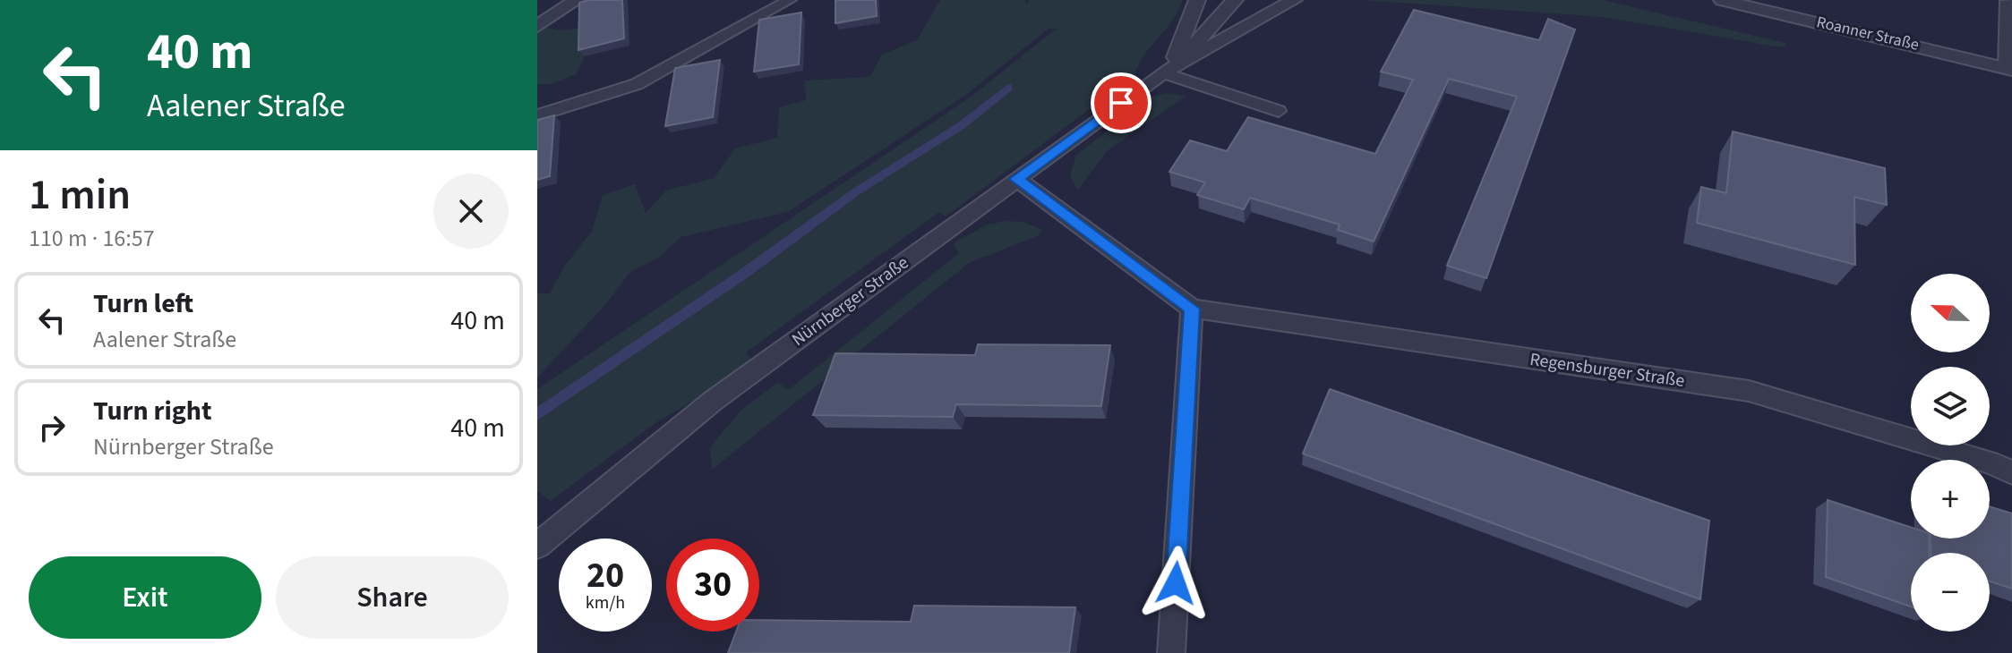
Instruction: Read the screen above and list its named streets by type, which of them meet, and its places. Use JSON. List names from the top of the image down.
{
  "streets": {
    "street": ["Roanner Straße", "Nürnberger Straße", "Regensburger Straße"]
  },
  "north": "left",
  "page": {
    "turn": ["40 m", "Aalener Straße"],
    "heading": ["1 min", "110 m · 16:57"],
    "list": [
      {
        "name": "Turn left",
        "note": "Aalener Straße",
        "value": "40 m"
      },
      {
        "name": "Turn right",
        "note": "Nürnberger Straße",
        "value": "40 m"
      }
    ],
    "map_buttons": ["+", "−"],
    "speed": "20 km/h",
    "limit": "30",
    "buttons": ["Exit", "Share"]
  }
}
